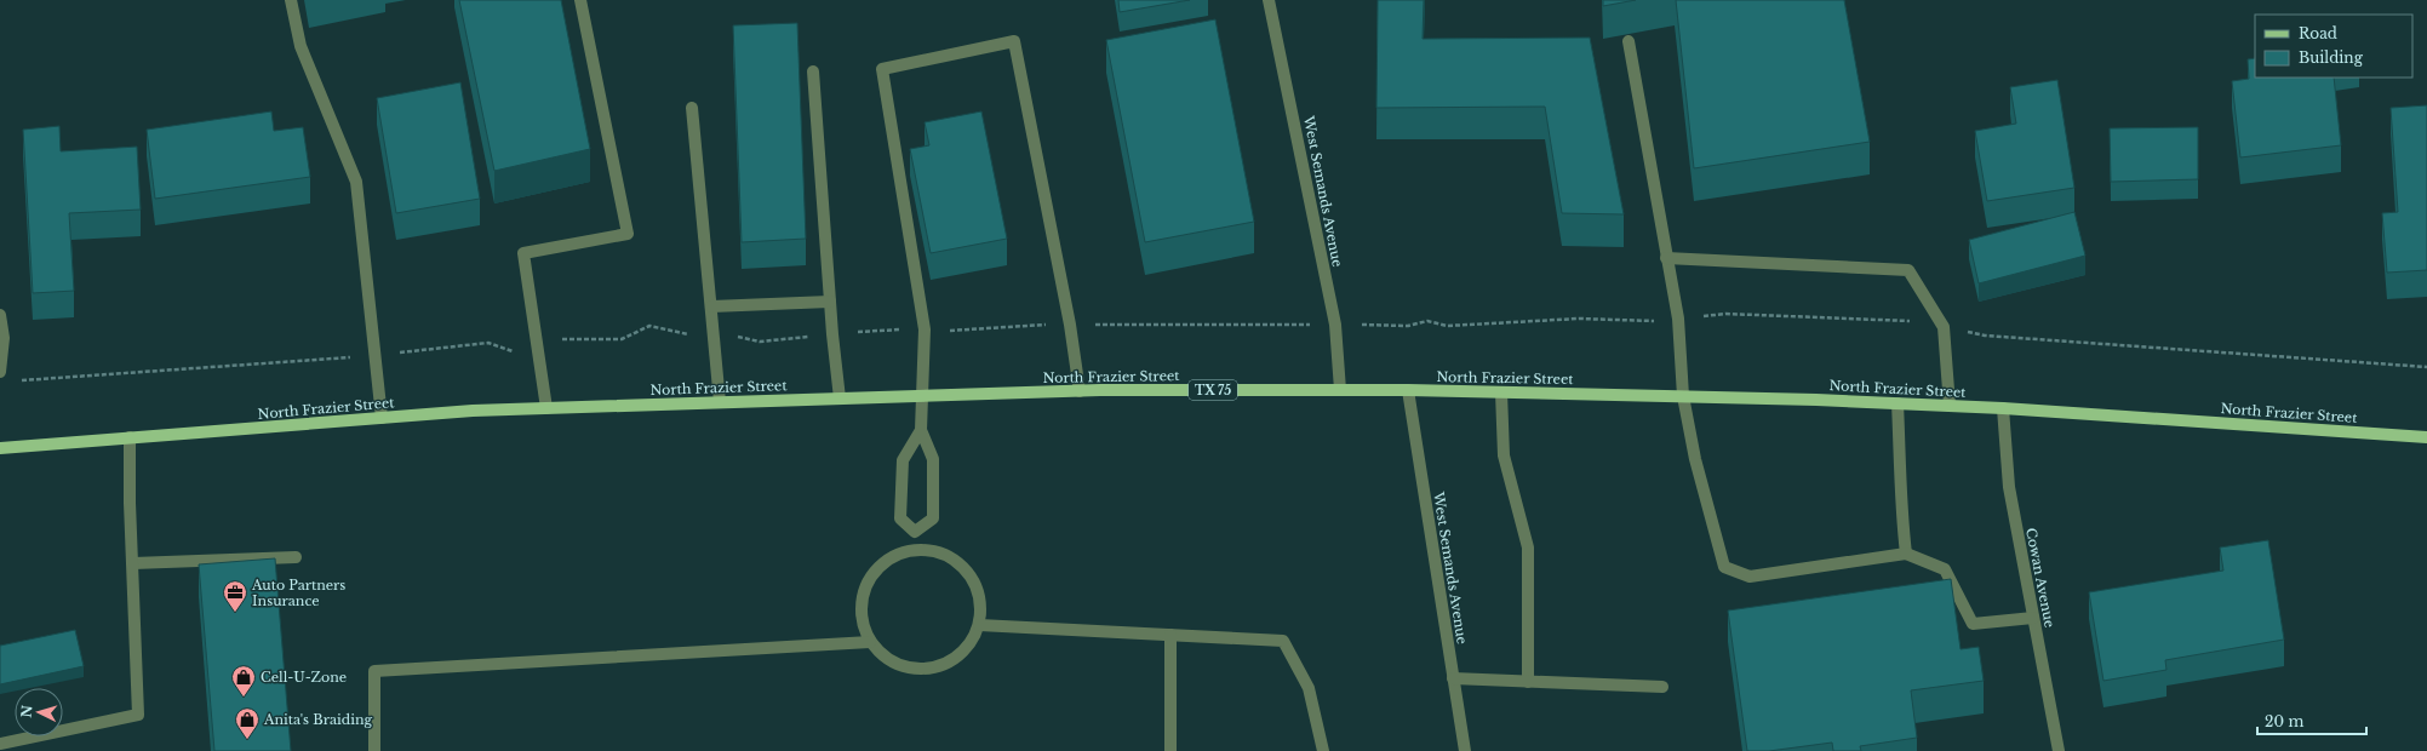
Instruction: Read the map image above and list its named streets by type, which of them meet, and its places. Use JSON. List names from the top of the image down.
{
  "streets": {
    "main road": ["North Frazier Street", "TX 75"],
    "street": ["West Semands Avenue", "Cowan Avenue"]
  },
  "crossings": [
    ["West Semands Avenue", "North Frazier Street"],
    ["North Frazier Street", "Cowan Avenue"]
  ],
  "places": {
    "office": ["Auto Partners Insurance"],
    "shop": ["Cell-U-Zone", "Anita's Braiding"]
  },
  "legend": ["Road", "Building"],
  "scale_bar": "20 m",
  "north": "left"
}
